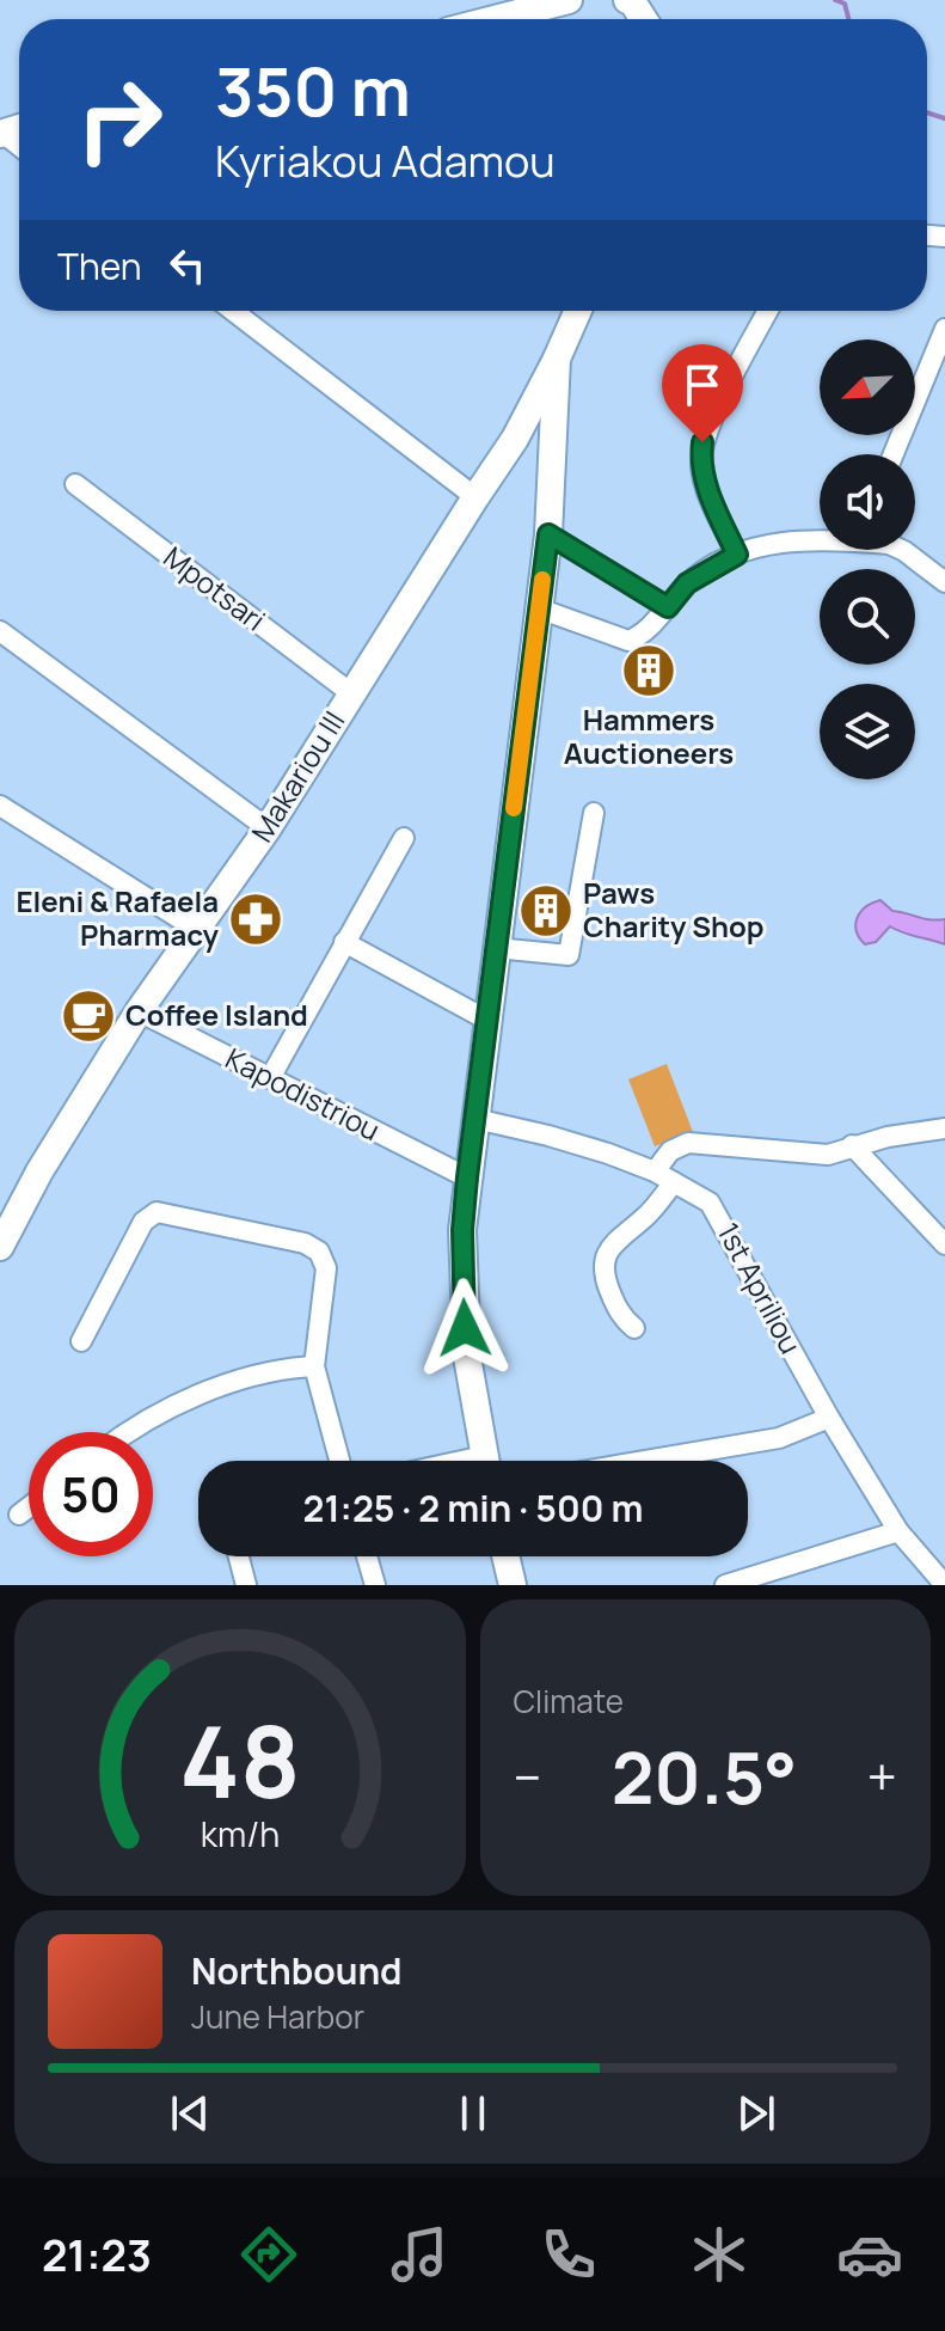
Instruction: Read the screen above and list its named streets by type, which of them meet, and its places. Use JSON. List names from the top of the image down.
{
  "streets": {
    "main road": ["Makariou III"],
    "street": ["Mpotsari", "Kapodistriou", "1st Apriliou"]
  },
  "crossings": [
    ["Mpotsari", "Makariou III"],
    ["Makariou III", "Kapodistriou"]
  ],
  "places": {
    "building": ["Hammers Auctioneers", "Paws Charity Shop"],
    "pharmacy": ["Eleni & Rafaela Pharmacy"],
    "cafe": ["Coffee Island"]
  },
  "north": "bottom left",
  "page": {
    "turn": ["350 m", "Kyriakou Adamou"],
    "then": "Then",
    "limit": "50",
    "trip": "21:25 · 2 min · 500 m",
    "tile": "Climate",
    "heat": ["−", "20.5°", "+"],
    "song": ["Northbound", "June Harbor"],
    "tabs": "21:23",
    "gauge": ["48", "km/h"]
  }
}
